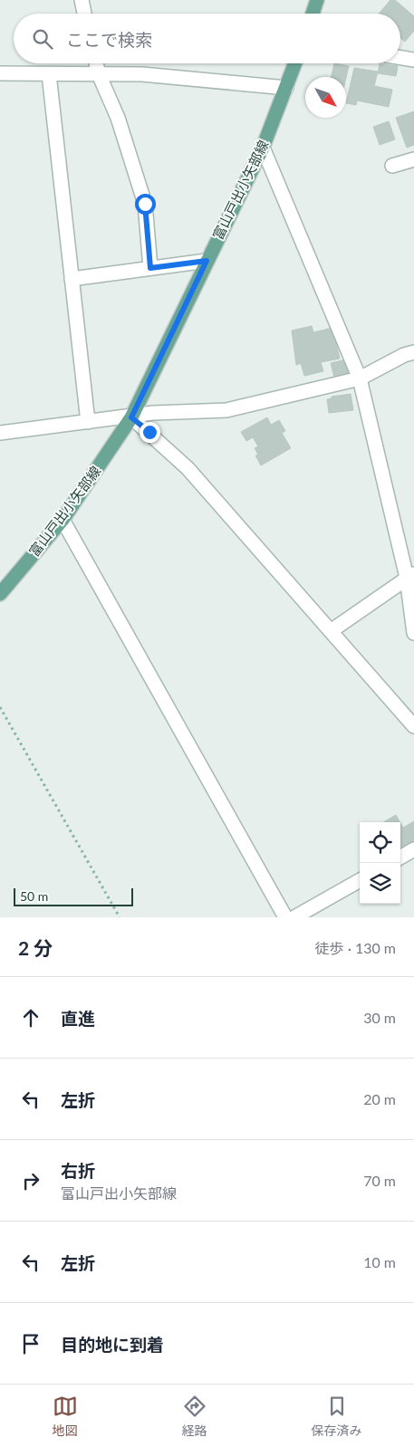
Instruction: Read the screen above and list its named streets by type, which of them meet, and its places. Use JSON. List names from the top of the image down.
{
  "streets": {
    "main road": ["富山戸出小矢部線"]
  },
  "scale_bar": "50 m",
  "north": "bottom right",
  "page": {
    "search": "ここで検索",
    "scale": "50 m",
    "heading": ["2 分", "徒歩 · 130 m"],
    "list": [
      ["直進", "30 m"],
      ["左折", "20 m"],
      ["右折", "富山戸出小矢部線", "70 m"],
      ["左折", "10 m"],
      "目的地に到着"
    ],
    "nav": ["地図", "経路", "保存済み"]
  }
}
